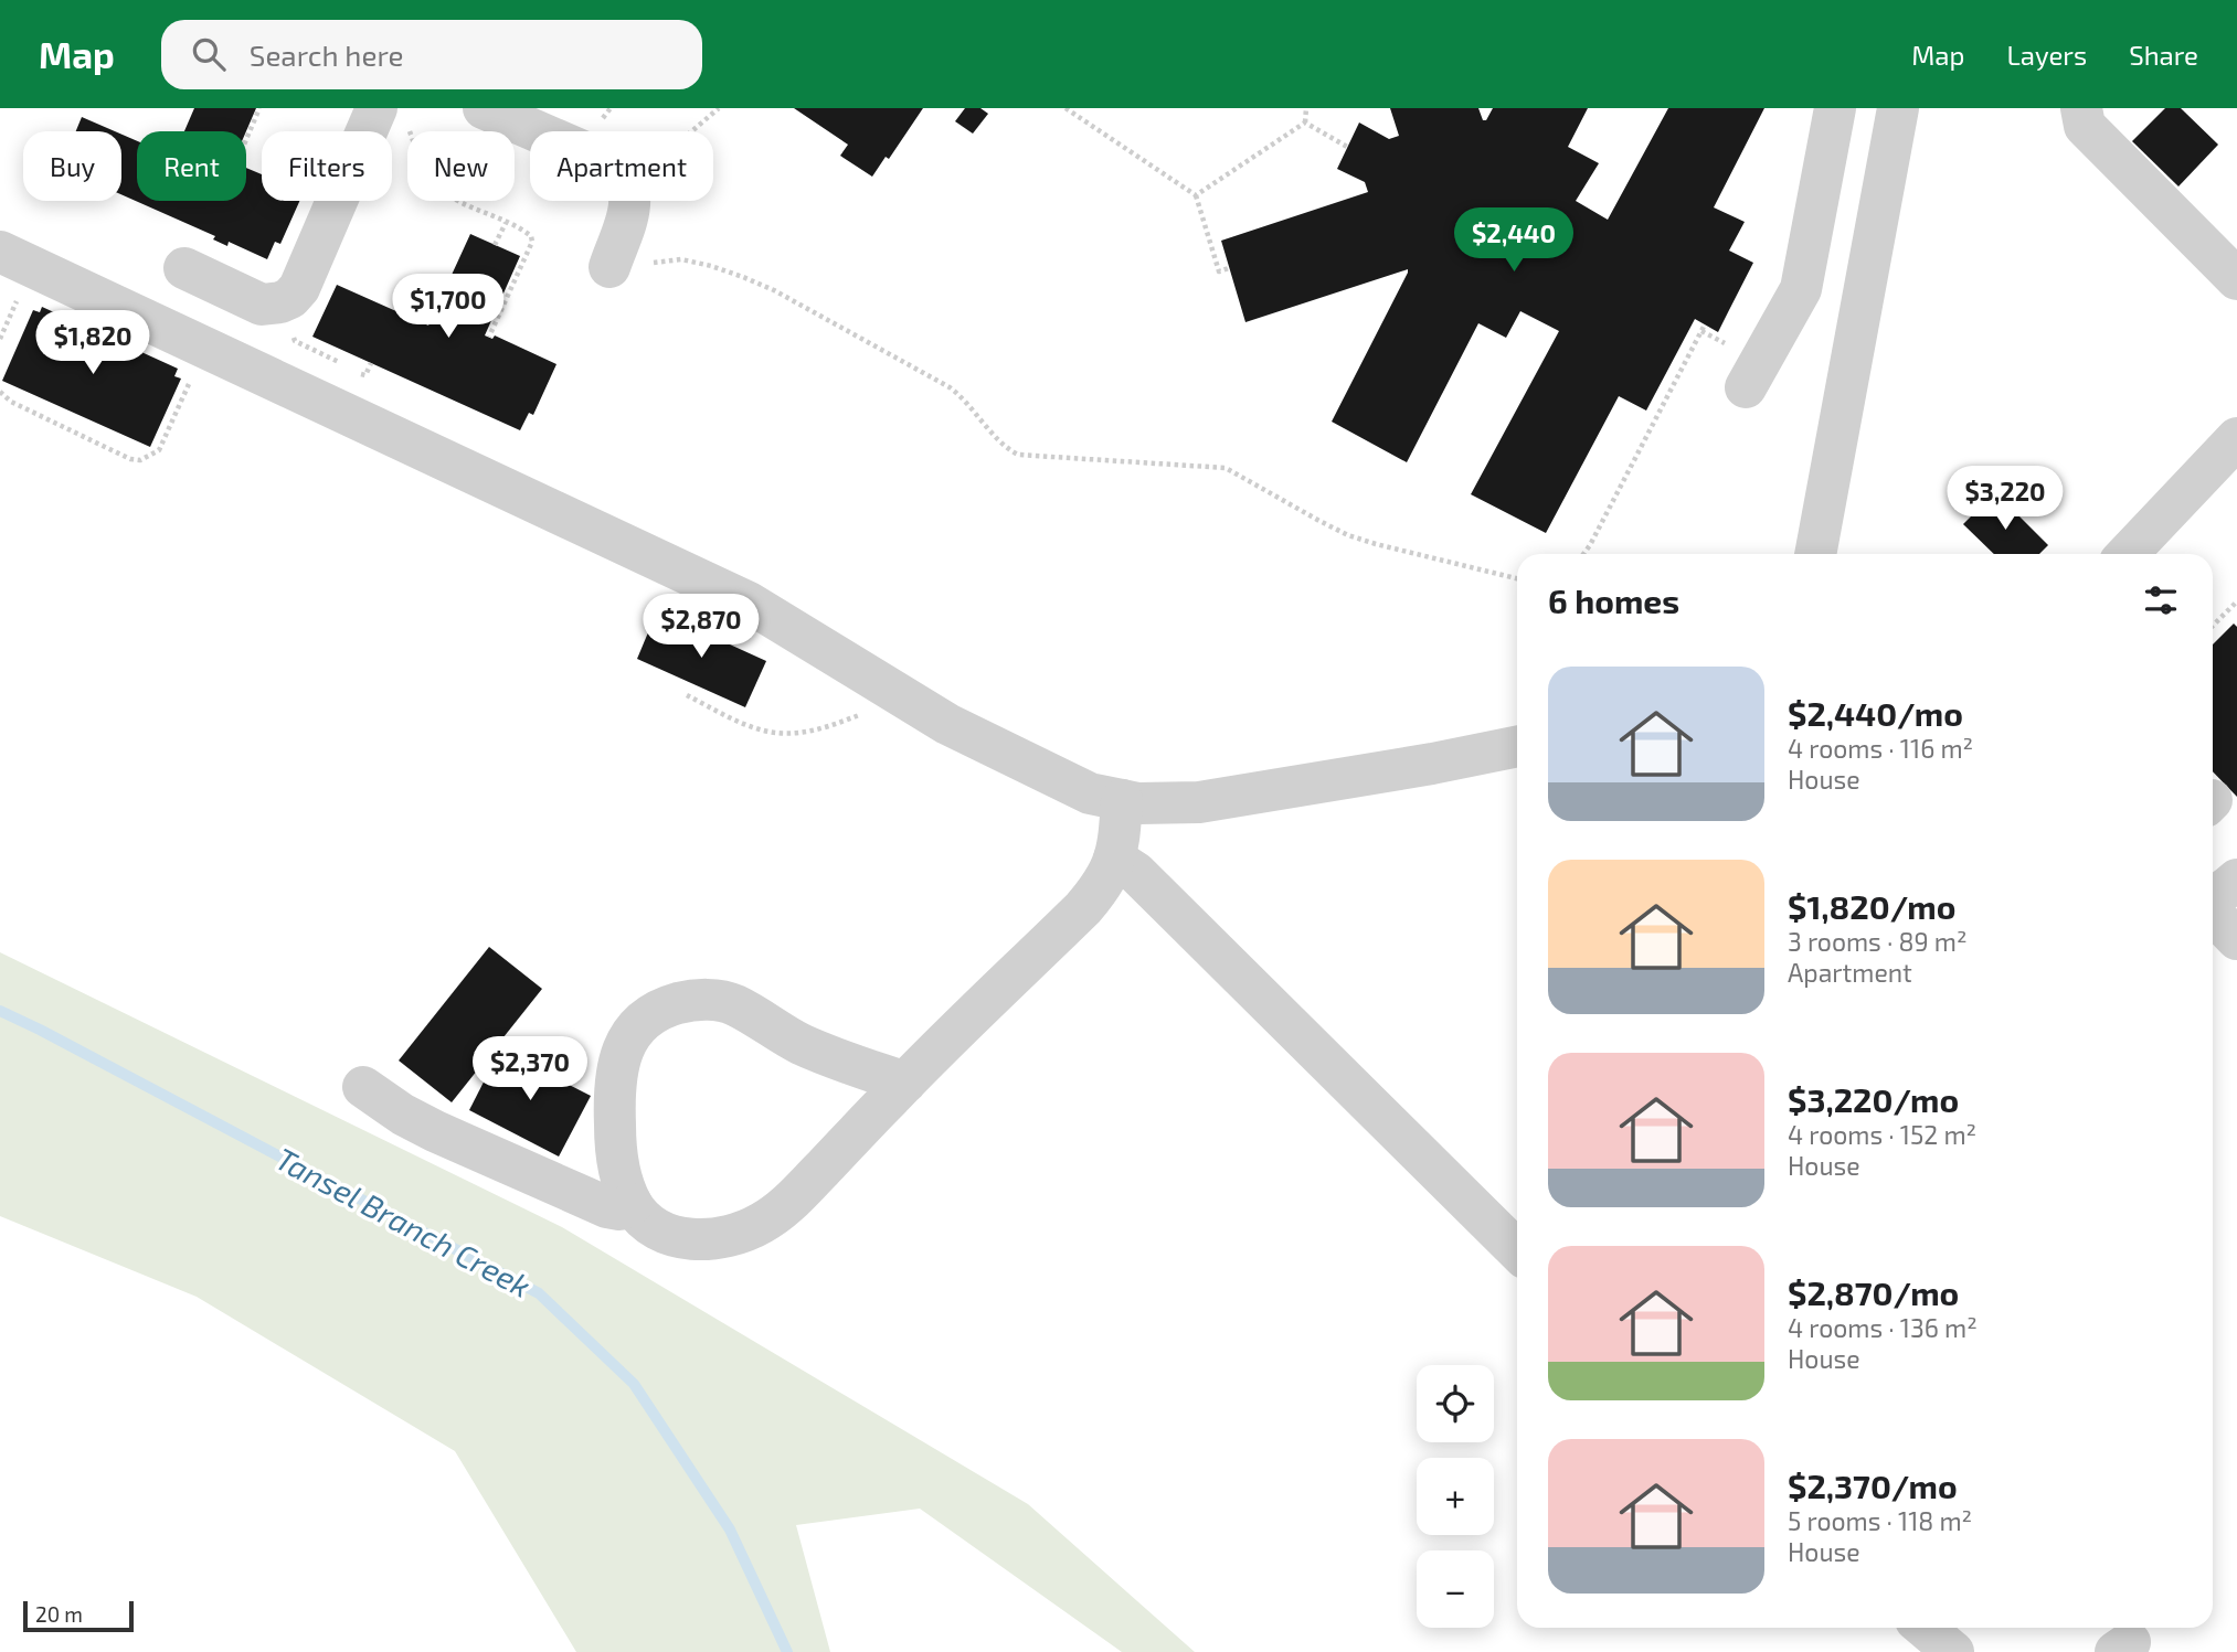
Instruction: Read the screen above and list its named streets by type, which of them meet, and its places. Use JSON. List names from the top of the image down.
{
  "water": ["Tansel Branch Creek"],
  "scale_bar": "20 m",
  "page": {
    "header": "Map",
    "search": "Search here",
    "nav": ["Map", "Layers", "Share"],
    "chip": [
      "Buy",
      "Rent",
      "Filters",
      "New",
      "Apartment"
    ],
    "price": [
      "$2,440",
      "$1,700",
      "$1,820",
      "$3,220",
      "$2,870",
      "$2,370"
    ],
    "heading": "6 homes",
    "list": [
      {
        "name": "$2,440/mo",
        "note": "4 rooms · 116 m² · House"
      },
      {
        "name": "$1,820/mo",
        "note": "3 rooms · 89 m² · Apartment"
      },
      {
        "name": "$3,220/mo",
        "note": "4 rooms · 152 m² · House"
      },
      {
        "name": "$2,870/mo",
        "note": "4 rooms · 136 m² · House"
      },
      {
        "name": "$2,370/mo",
        "note": "5 rooms · 118 m² · House"
      }
    ],
    "map_buttons": ["+", "−"],
    "scale": "20 m"
  }
}
